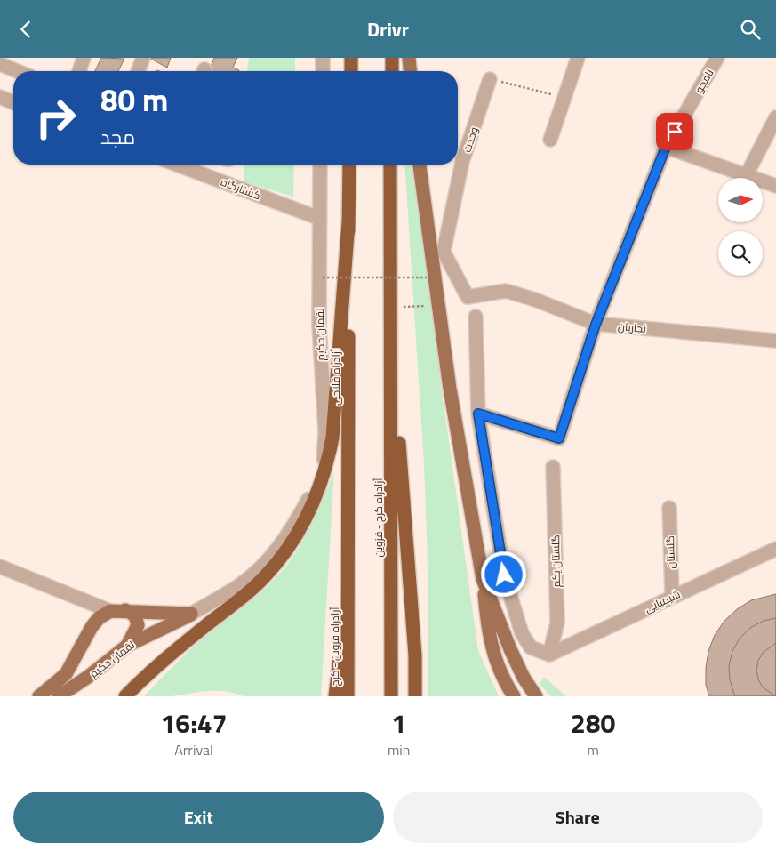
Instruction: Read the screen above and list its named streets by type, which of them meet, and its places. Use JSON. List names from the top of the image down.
{
  "streets": {
    "highway": ["آزادراه فلاحی", "آزادراه کرج - قزوین", "آزادراه قزوین - کرج"],
    "main road": ["لقمان حکیم"],
    "street": [
      "نامجو",
      "وحدت",
      "کشتارگاه",
      "نجاریان",
      "گلستان",
      "گلستان یکم",
      "شیمیایی"
    ]
  },
  "crossings": [
    ["نامجو", "نجاریان"],
    ["وحدت", "نجاریان"],
    ["کشتارگاه", "لقمان حکیم"],
    ["آزادراه فلاحی", "آزادراه قزوین - کرج"],
    ["گلستان", "شیمیایی"],
    ["گلستان یکم", "شیمیایی"]
  ],
  "north": "right",
  "page": {
    "header": "Drivr",
    "turn": ["80 m", "مجد"],
    "eta": [
      "16:47",
      "Arrival",
      "1",
      "min",
      "280",
      "m"
    ],
    "buttons": ["Exit", "Share"]
  }
}
